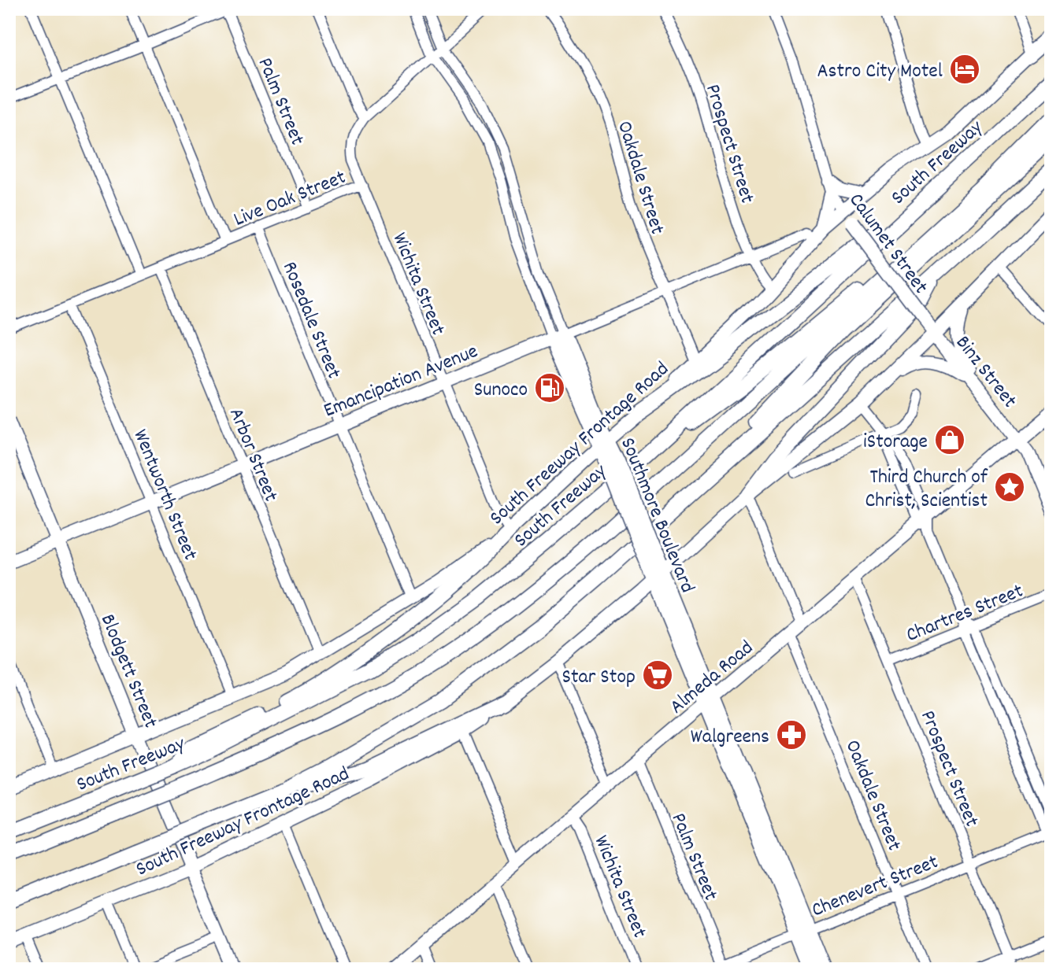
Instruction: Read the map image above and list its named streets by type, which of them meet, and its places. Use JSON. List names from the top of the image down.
{
  "streets": {
    "highway": ["South Freeway"],
    "main road": [
      "Calumet Street",
      "Binz Street",
      "Emancipation Avenue",
      "South Freeway Frontage Road",
      "Southmore Boulevard",
      "Blodgett Street",
      "Almeda Road"
    ],
    "street": [
      "Palm Street",
      "Prospect Street",
      "Oakdale Street",
      "Live Oak Street",
      "Wichita Street",
      "Rosedale Street",
      "Arbor Street",
      "Wentworth Street",
      "Chartres Street",
      "Chenevert Street"
    ]
  },
  "crossings": [
    ["Palm Street", "Live Oak Street"],
    ["Palm Street", "Almeda Road"],
    ["Palm Street", "Chenevert Street"],
    ["Prospect Street", "Emancipation Avenue"],
    ["Prospect Street", "South Freeway Frontage Road"],
    ["Prospect Street", "Chartres Street"],
    ["Prospect Street", "Almeda Road"],
    ["Prospect Street", "Chenevert Street"],
    ["Oakdale Street", "Emancipation Avenue"],
    ["Oakdale Street", "South Freeway Frontage Road"],
    ["Oakdale Street", "Almeda Road"],
    ["Oakdale Street", "Chenevert Street"],
    ["Live Oak Street", "Wichita Street"],
    ["Live Oak Street", "Rosedale Street"],
    ["Live Oak Street", "Arbor Street"],
    ["Live Oak Street", "Wentworth Street"],
    ["Live Oak Street", "Southmore Boulevard"],
    ["Calumet Street", "Binz Street"],
    ["Calumet Street", "South Freeway Frontage Road"],
    ["Wichita Street", "Emancipation Avenue"],
    ["Wichita Street", "South Freeway Frontage Road"],
    ["Wichita Street", "Almeda Road"],
    ["Rosedale Street", "Emancipation Avenue"],
    ["Rosedale Street", "South Freeway Frontage Road"],
    ["Binz Street", "South Freeway Frontage Road"],
    ["Binz Street", "Almeda Road"],
    ["Emancipation Avenue", "Arbor Street"],
    ["Emancipation Avenue", "Wentworth Street"],
    ["Emancipation Avenue", "Southmore Boulevard"],
    ["Emancipation Avenue", "Blodgett Street"],
    ["South Freeway Frontage Road", "Arbor Street"],
    ["South Freeway Frontage Road", "Wentworth Street"],
    ["South Freeway Frontage Road", "Southmore Boulevard"],
    ["South Freeway Frontage Road", "Blodgett Street"],
    ["Southmore Boulevard", "Almeda Road"],
    ["Southmore Boulevard", "Chenevert Street"]
  ],
  "places": {
    "hotel": ["Astro City Motel"],
    "fuel station": ["Sunoco"],
    "shop": ["iStorage"],
    "place": ["Third Church of Christ, Scientist"],
    "supermarket": ["Star Stop"],
    "pharmacy": ["Walgreens"]
  }
}
